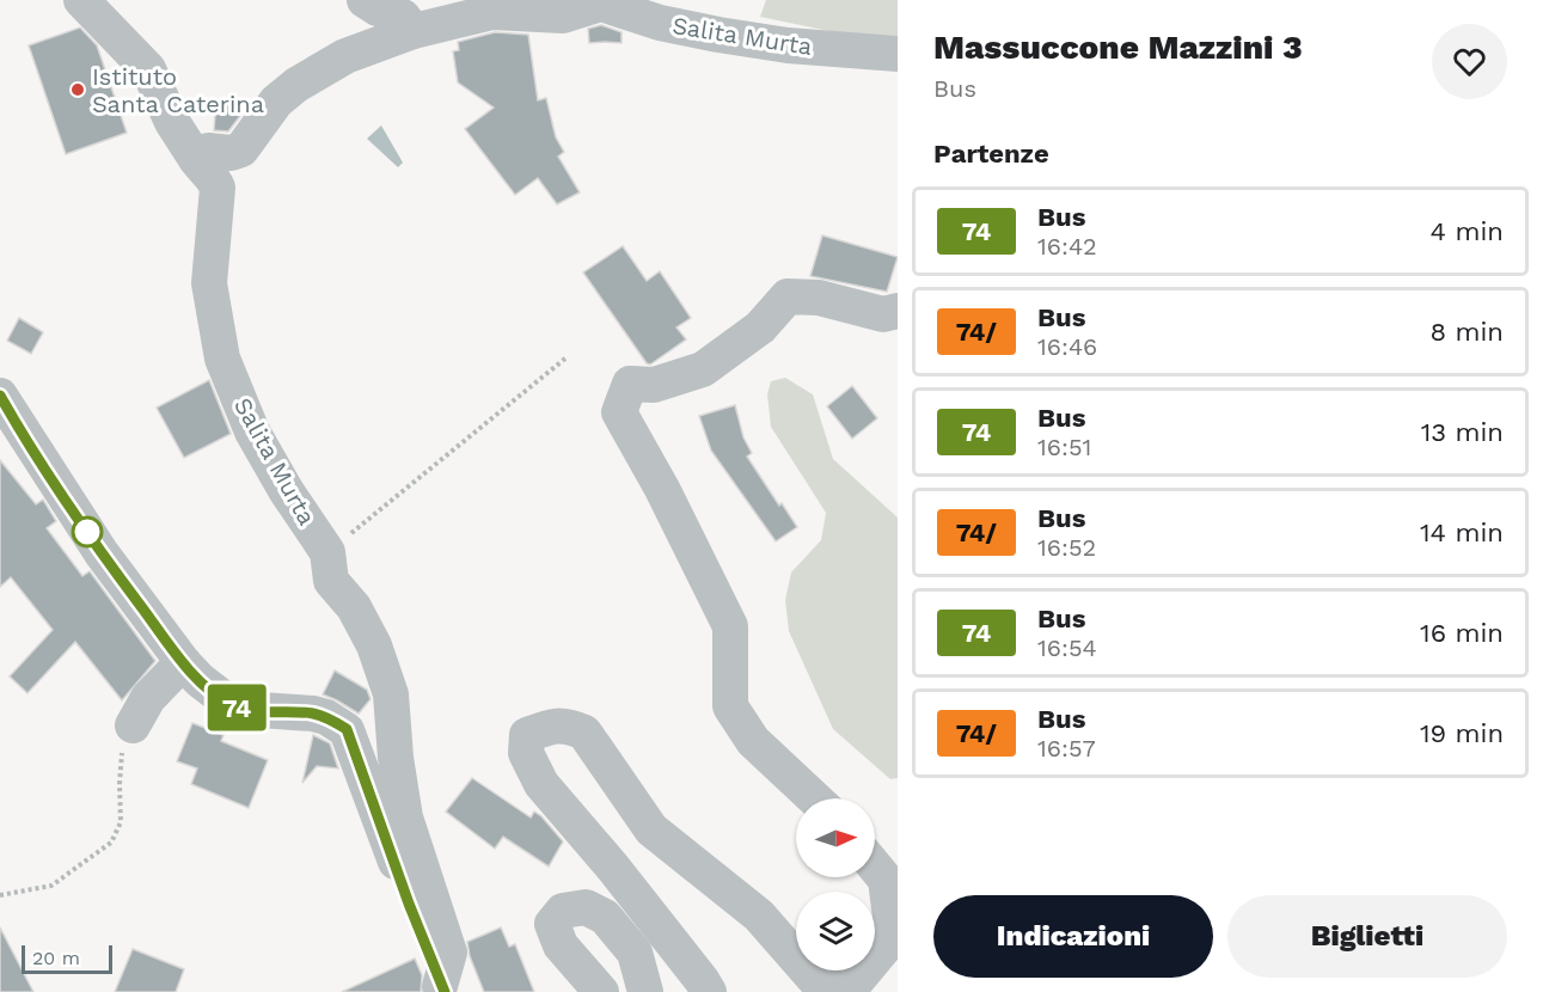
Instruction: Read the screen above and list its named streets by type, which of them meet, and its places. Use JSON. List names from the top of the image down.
{
  "streets": {
    "street": ["Salita Murta"]
  },
  "places": ["Istituto Santa Caterina"],
  "lines": ["bus line 74"],
  "scale_bar": "20 m",
  "north": "right",
  "page": {
    "on_map": "74",
    "heading": [
      ["Massuccone Mazzini 3", "Bus"],
      "Partenze"
    ],
    "list": [
      {
        "mark": "74",
        "name": "Bus",
        "note": "16:42",
        "value": "4 min"
      },
      {
        "mark": "74/",
        "name": "Bus",
        "note": "16:46",
        "value": "8 min"
      },
      {
        "mark": "74",
        "name": "Bus",
        "note": "16:51",
        "value": "13 min"
      },
      {
        "mark": "74/",
        "name": "Bus",
        "note": "16:52",
        "value": "14 min"
      },
      {
        "mark": "74",
        "name": "Bus",
        "note": "16:54",
        "value": "16 min"
      },
      {
        "mark": "74/",
        "name": "Bus",
        "note": "16:57",
        "value": "19 min"
      }
    ],
    "buttons": ["Indicazioni", "Biglietti"],
    "scale": "20 m"
  }
}
